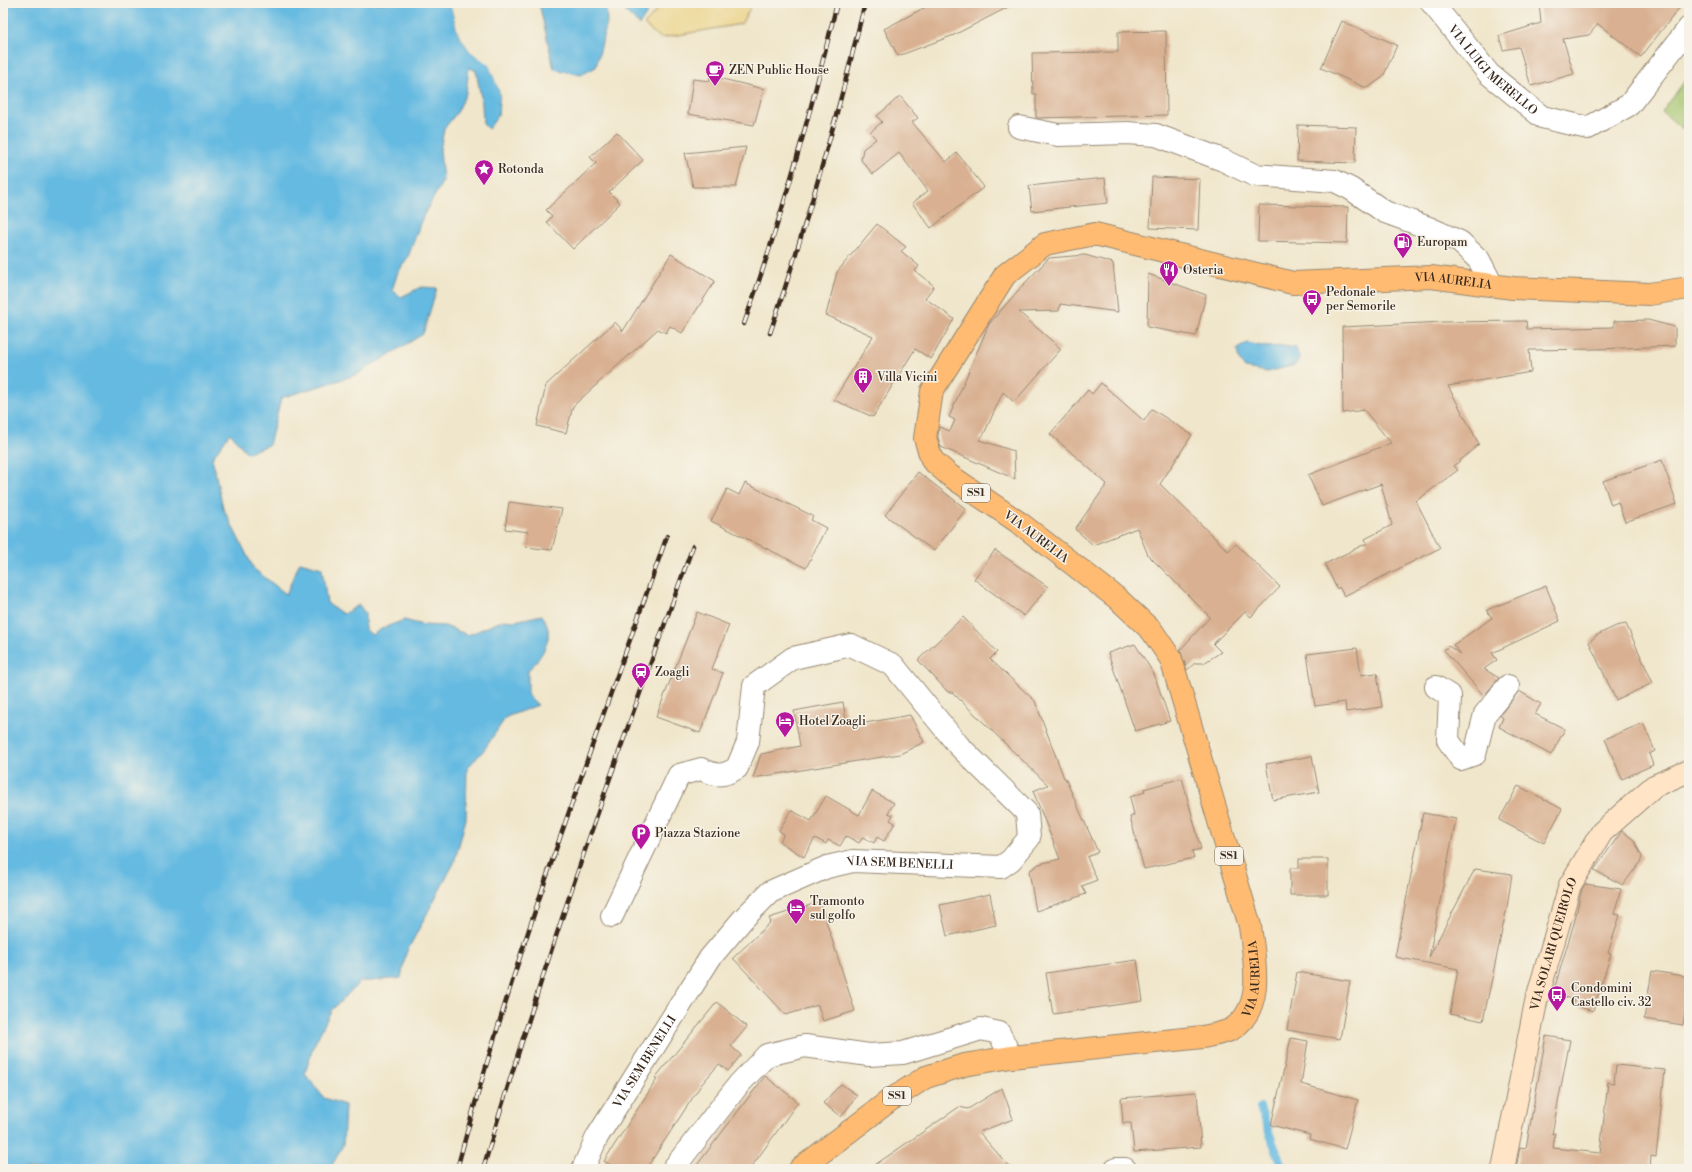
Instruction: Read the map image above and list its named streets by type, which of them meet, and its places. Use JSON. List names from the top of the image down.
{
  "streets": {
    "main road": ["VIA AURELIA", "SS1"],
    "street": ["VIA LUIGI MERELLO", "VIA SEM BENELLI", "VIA SOLARI QUEIROLO"]
  },
  "places": {
    "cafe": ["ZEN Public House"],
    "place": ["Rotonda"],
    "fuel station": ["Europam"],
    "restaurant": ["Osteria"],
    "bus stop": ["Pedonale per Semorile", "Condomini Castello civ. 32"],
    "building": ["Villa Vicini"],
    "station": ["Zoagli"],
    "hotel": ["Hotel Zoagli", "Tramonto sul golfo"],
    "parking": ["Piazza Stazione"]
  }
}
